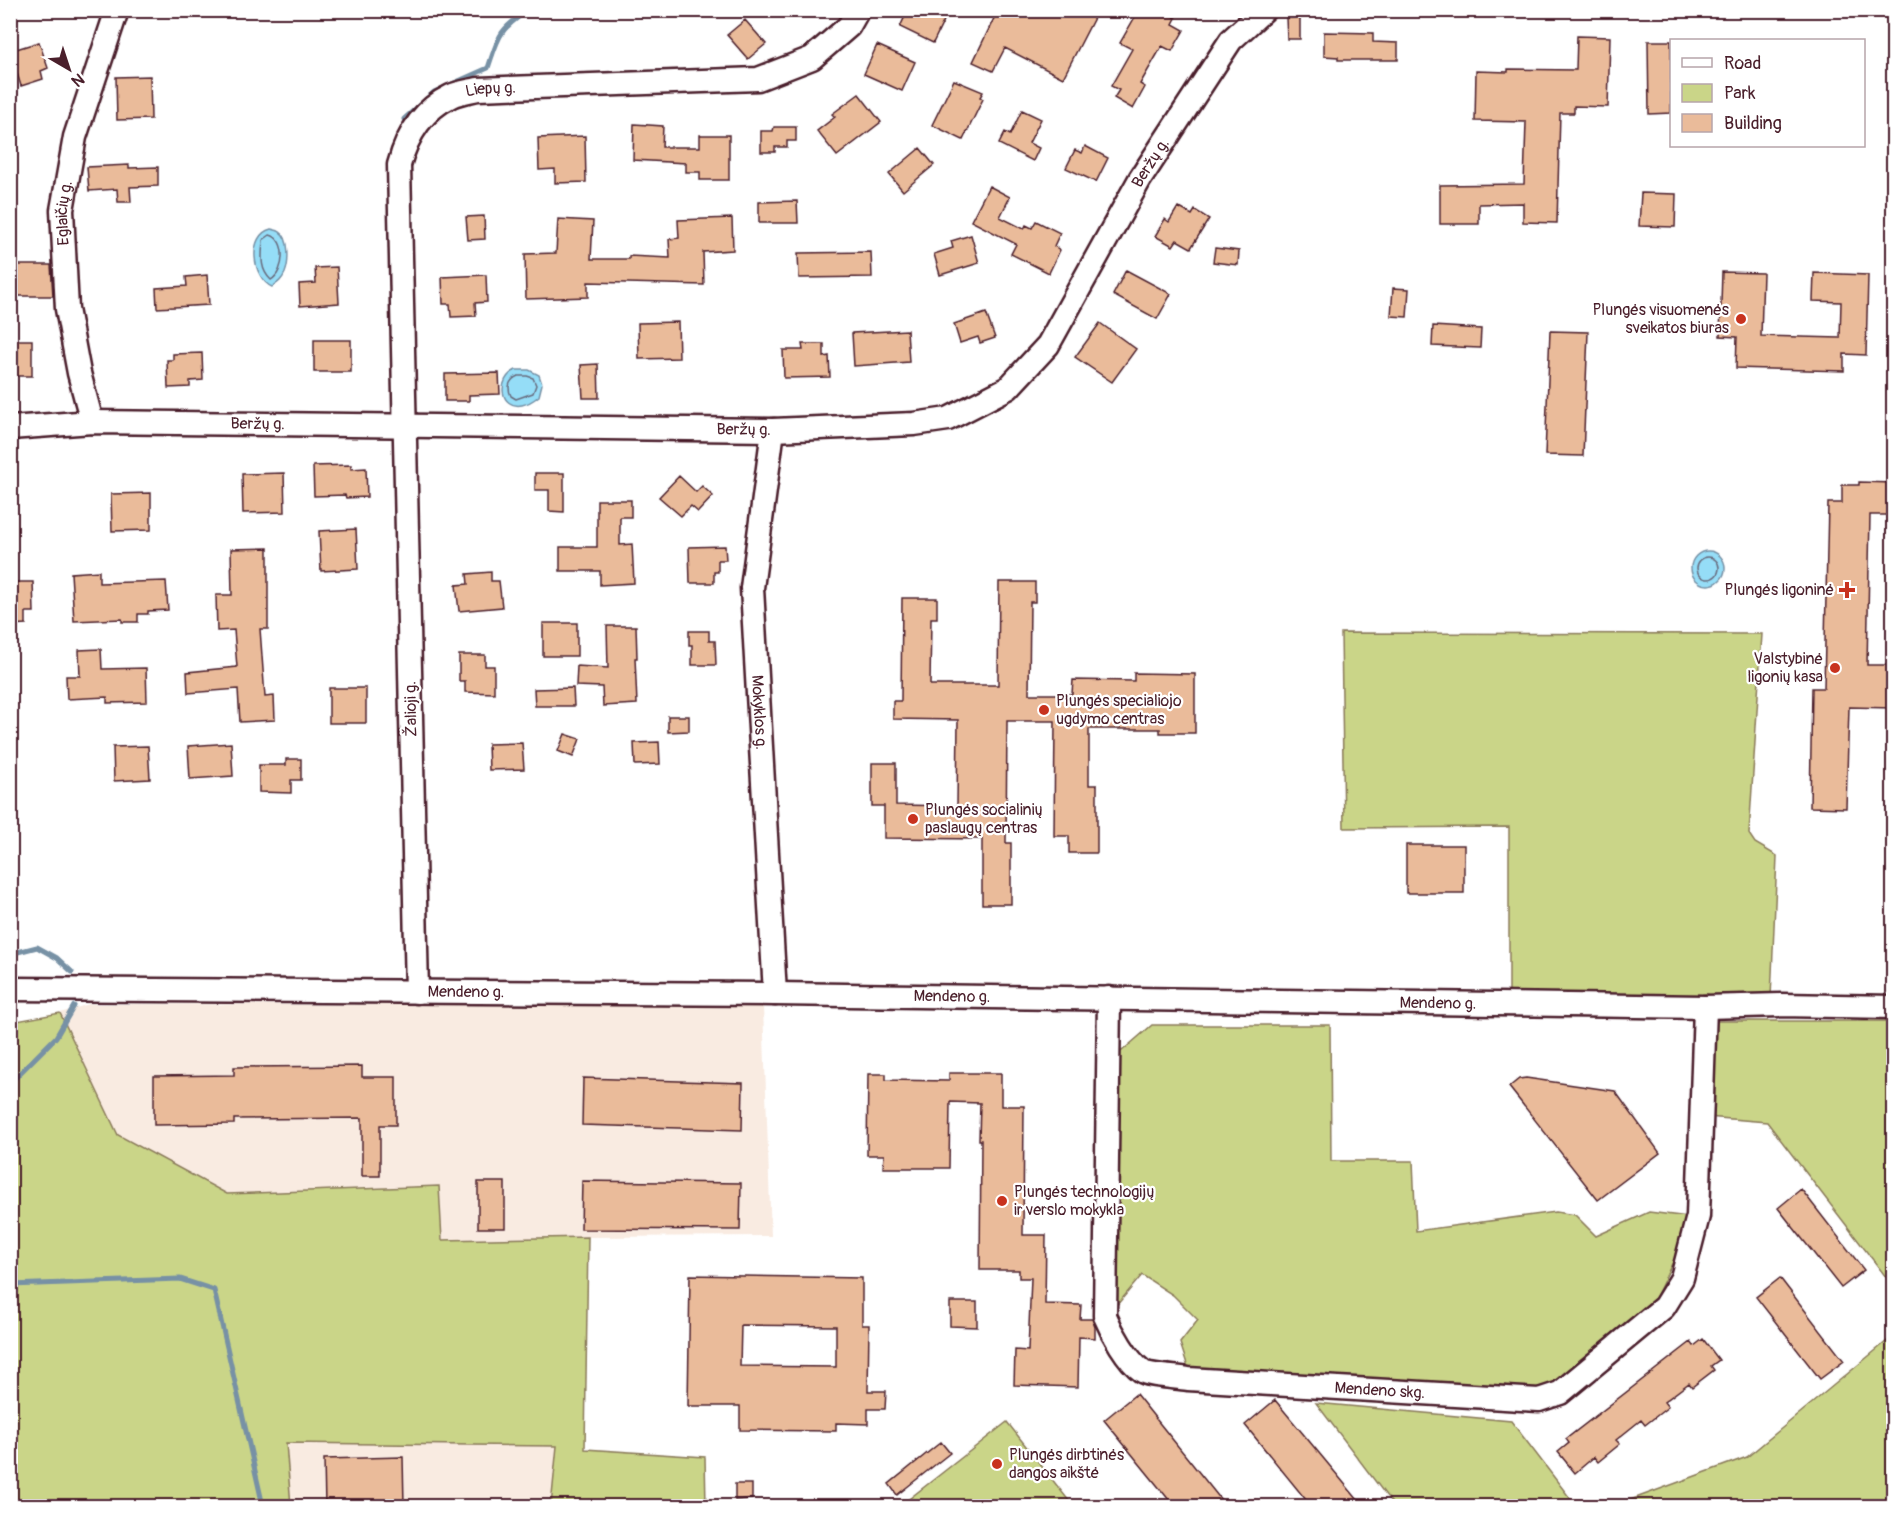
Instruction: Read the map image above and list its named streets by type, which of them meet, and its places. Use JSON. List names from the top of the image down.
{
  "streets": {
    "street": [
      "Liepų g.",
      "Beržų g.",
      "Eglaičių g.",
      "Žalioji g.",
      "Mokyklos g.",
      "Mendeno g.",
      "Mendeno skg."
    ]
  },
  "crossings": [
    ["Liepų g.", "Beržų g."],
    ["Liepų g.", "Žalioji g."],
    ["Beržų g.", "Eglaičių g."],
    ["Beržų g.", "Žalioji g."],
    ["Beržų g.", "Mokyklos g."],
    ["Žalioji g.", "Mendeno g."],
    ["Mokyklos g.", "Mendeno g."],
    ["Mendeno g.", "Mendeno skg."]
  ],
  "places": {
    "other": [
      "Plungės visuomenės sveikatos biuras",
      "Valstybinė ligonių kasa",
      "Plungės specialiojo ugdymo centras",
      "Plungės socialinių paslaugų centras",
      "Plungės technologijų ir verslo mokykla",
      "Plungės dirbtinės dangos aikštė"
    ],
    "health": ["Plungės ligoninė"]
  },
  "legend": ["Road", "Park", "Building"],
  "north": "bottom right"
}
